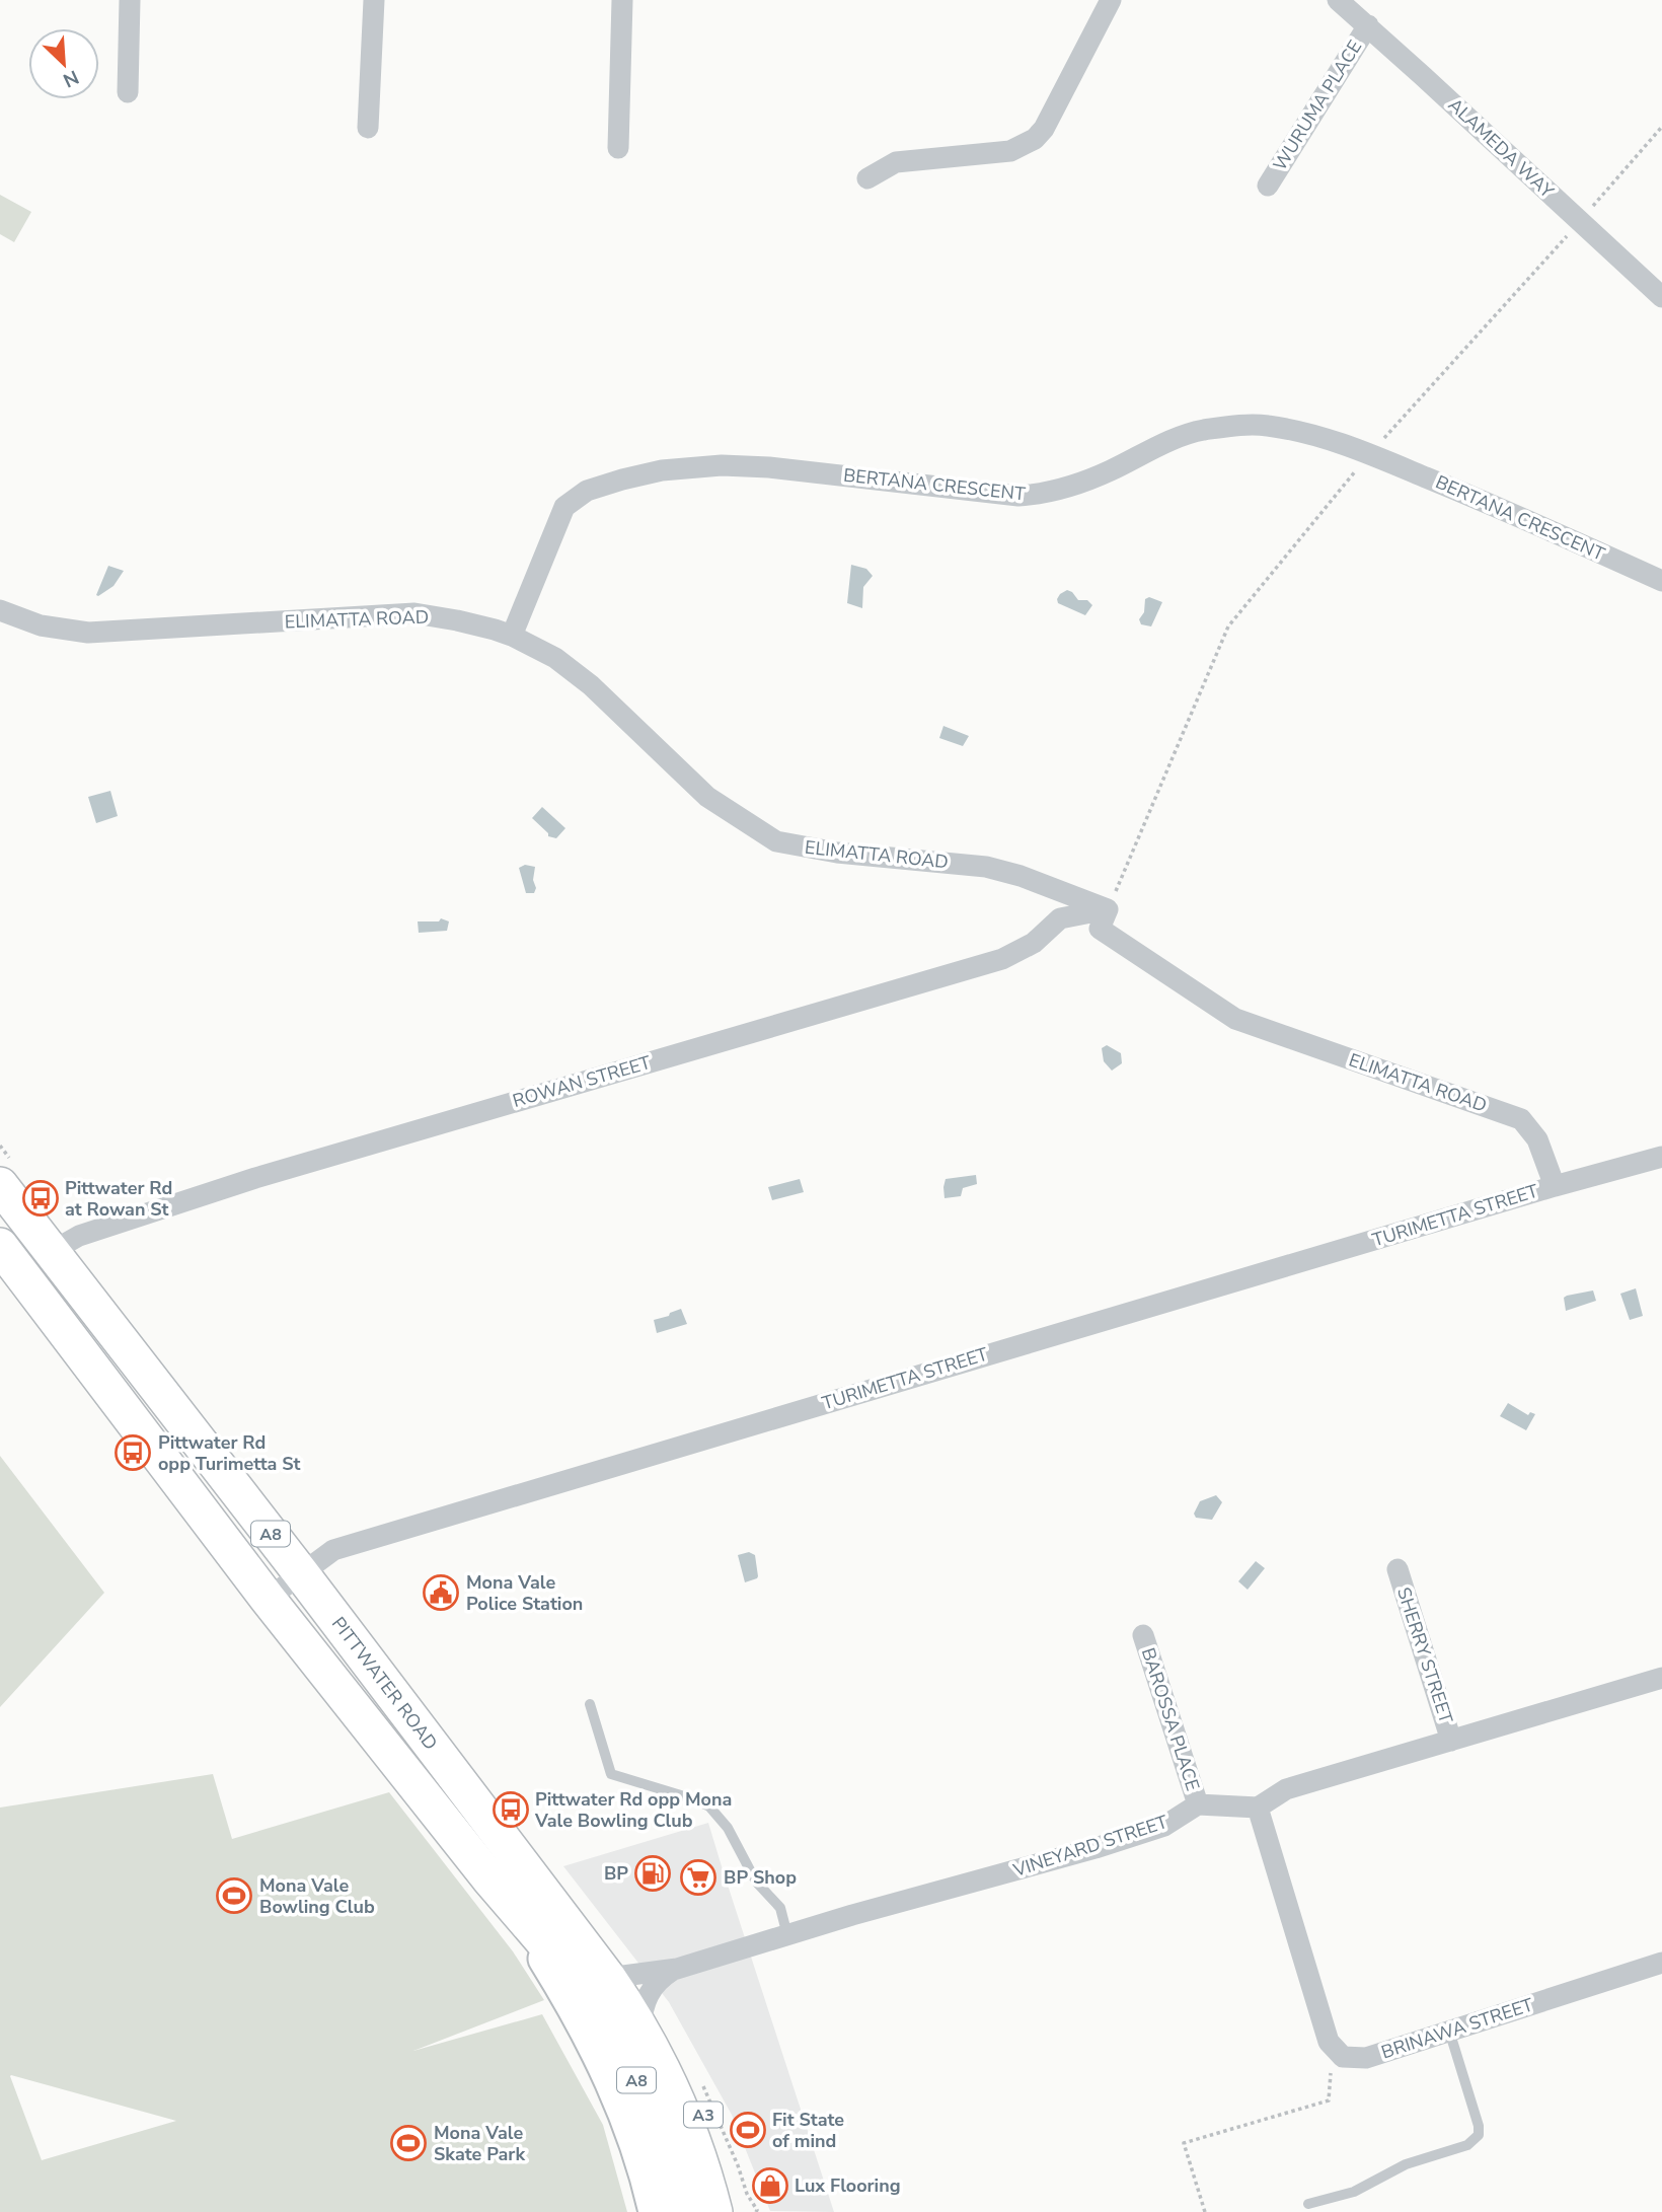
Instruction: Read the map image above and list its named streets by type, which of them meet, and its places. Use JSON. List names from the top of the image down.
{
  "streets": {
    "highway": ["A8", "PITTWATER ROAD", "A3"],
    "street": [
      "WURUMA PLACE",
      "ALAMEDA WAY",
      "BERTANA CRESCENT",
      "ELIMATTA ROAD",
      "ROWAN STREET",
      "TURIMETTA STREET",
      "SHERRY STREET",
      "BAROSSA PLACE",
      "VINEYARD STREET",
      "BRINAWA STREET"
    ]
  },
  "crossings": [
    ["WURUMA PLACE", "ALAMEDA WAY"],
    ["BERTANA CRESCENT", "ELIMATTA ROAD"],
    ["ELIMATTA ROAD", "ROWAN STREET"],
    ["ELIMATTA ROAD", "TURIMETTA STREET"],
    ["ROWAN STREET", "PITTWATER ROAD"],
    ["TURIMETTA STREET", "A8"],
    ["TURIMETTA STREET", "PITTWATER ROAD"],
    ["PITTWATER ROAD", "VINEYARD STREET"],
    ["PITTWATER ROAD", "A3"],
    ["BAROSSA PLACE", "VINEYARD STREET"],
    ["VINEYARD STREET", "A3"]
  ],
  "places": {
    "bus stop": ["Pittwater Rd at Rowan St", "Pittwater Rd opp Turimetta St", "Pittwater Rd opp Mona Vale Bowling Club"],
    "public building": ["Mona Vale Police Station"],
    "fuel station": ["BP"],
    "supermarket": ["BP Shop"],
    "sports": ["Mona Vale Bowling Club", "Fit State of mind", "Mona Vale Skate Park"],
    "shop": ["Lux Flooring"]
  },
  "north": "bottom right"
}
